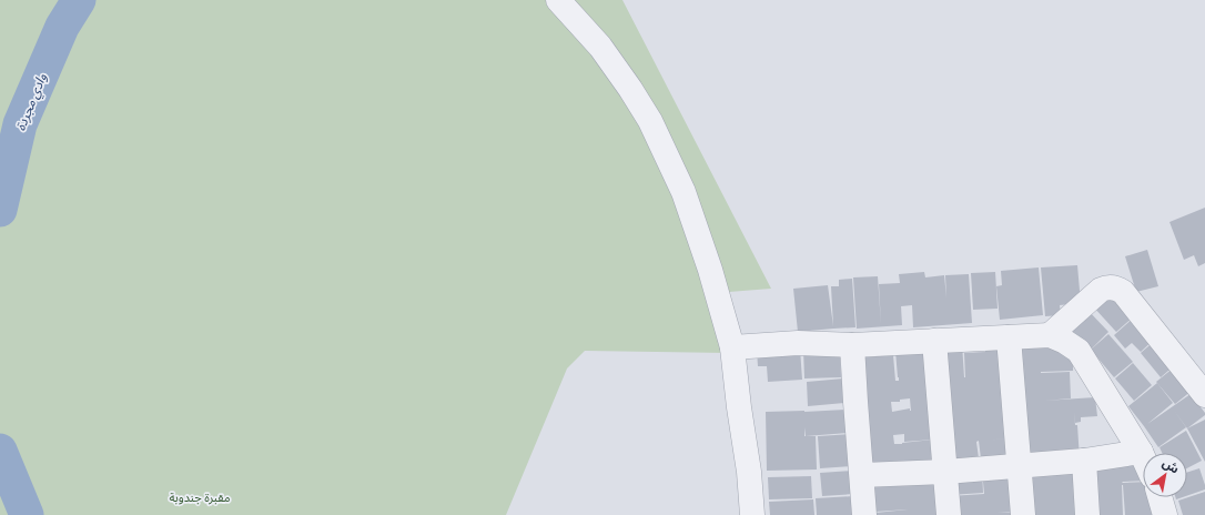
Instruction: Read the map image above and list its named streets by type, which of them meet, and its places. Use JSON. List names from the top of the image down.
{
  "water": ["وادي مجردة"],
  "parks": ["مقبرة جندوبة"],
  "north": "top right"
}
